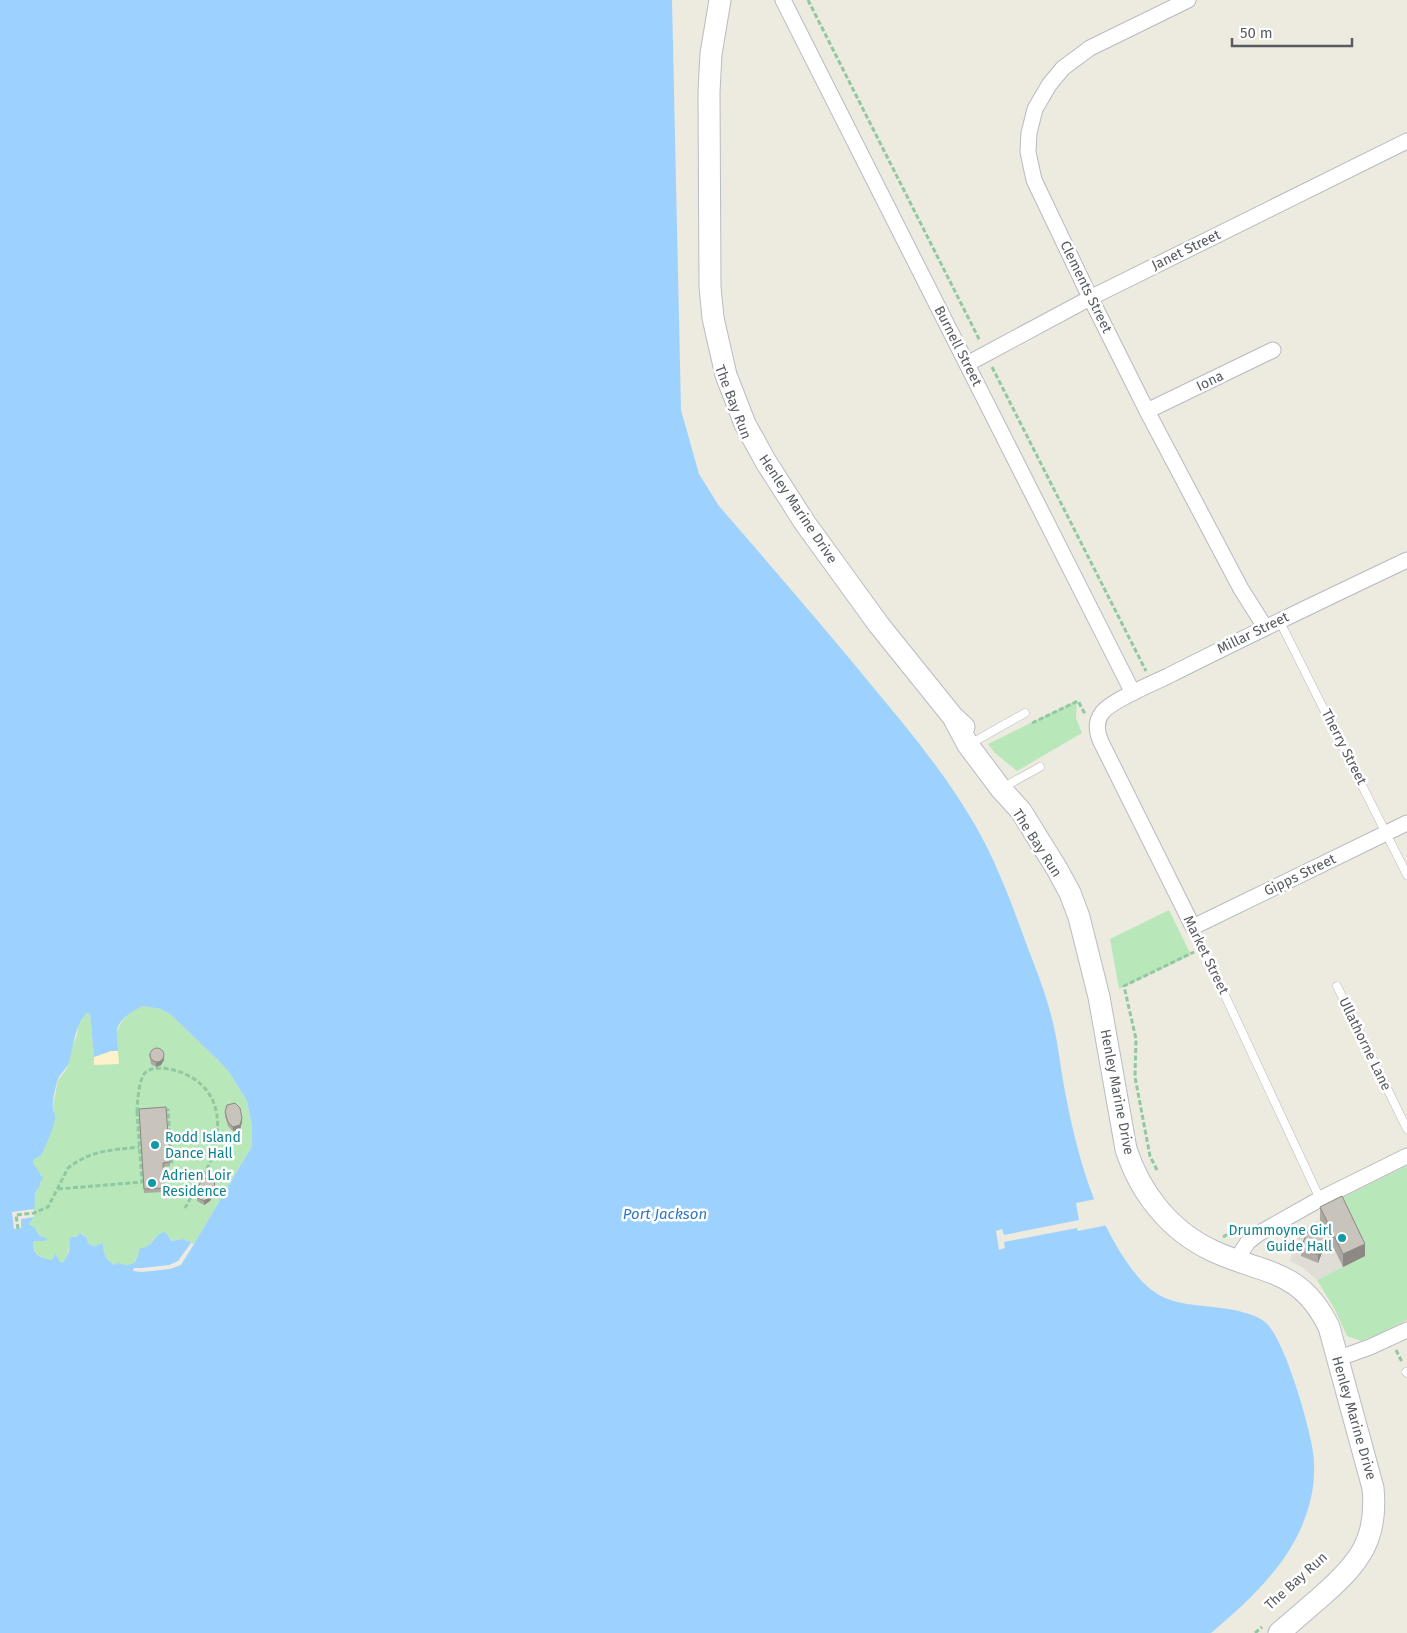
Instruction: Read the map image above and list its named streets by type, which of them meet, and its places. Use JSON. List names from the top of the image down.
{
  "streets": {
    "main road": ["Henley Marine Drive"],
    "street": [
      "Janet Street",
      "Clements Street",
      "Burnell Street",
      "Iona",
      "Millar Street",
      "Gipps Street",
      "Market Street"
    ],
    "lane": ["Therry Street", "Ullathorne Lane"],
    "path": ["The Bay Run"]
  },
  "crossings": [
    ["Janet Street", "Clements Street"],
    ["Janet Street", "Burnell Street"],
    ["Clements Street", "Iona"],
    ["Clements Street", "Millar Street"],
    ["Burnell Street", "Millar Street"],
    ["The Bay Run", "Henley Marine Drive"],
    ["Millar Street", "Therry Street"],
    ["Millar Street", "Market Street"],
    ["Therry Street", "Gipps Street"],
    ["Gipps Street", "Market Street"]
  ],
  "water": ["Port Jackson"],
  "places": ["Rodd Island Dance Hall", "Adrien Loir Residence", "Drummoyne Girl Guide Hall"],
  "scale_bar": "50 m"
}
